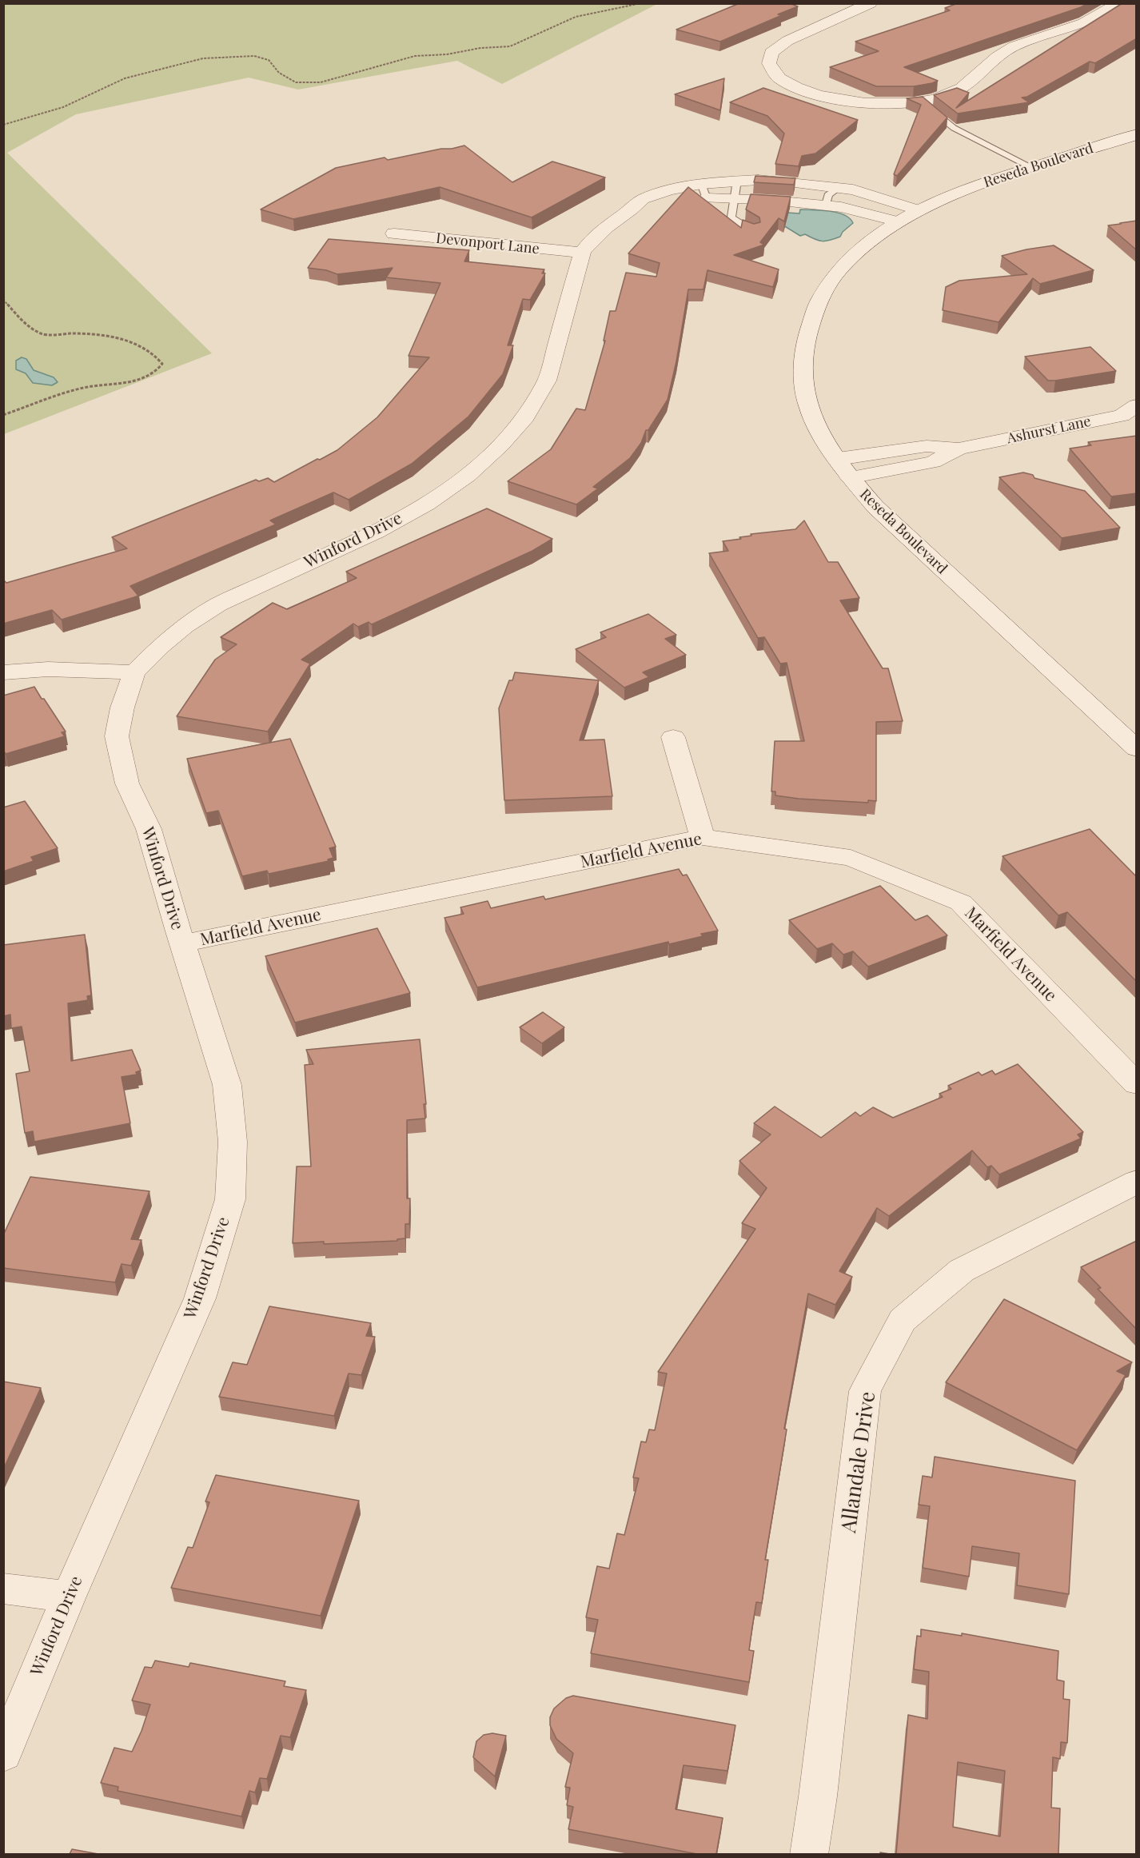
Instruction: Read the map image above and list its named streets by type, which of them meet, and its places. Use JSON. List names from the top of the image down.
{
  "streets": {
    "street": [
      "Reseda Boulevard",
      "Devonport Lane",
      "Ashurst Lane",
      "Winford Drive",
      "Marfield Avenue",
      "Allandale Drive"
    ]
  },
  "crossings": [
    ["Reseda Boulevard", "Ashurst Lane"],
    ["Reseda Boulevard", "Winford Drive"],
    ["Devonport Lane", "Winford Drive"],
    ["Winford Drive", "Marfield Avenue"]
  ]
}
